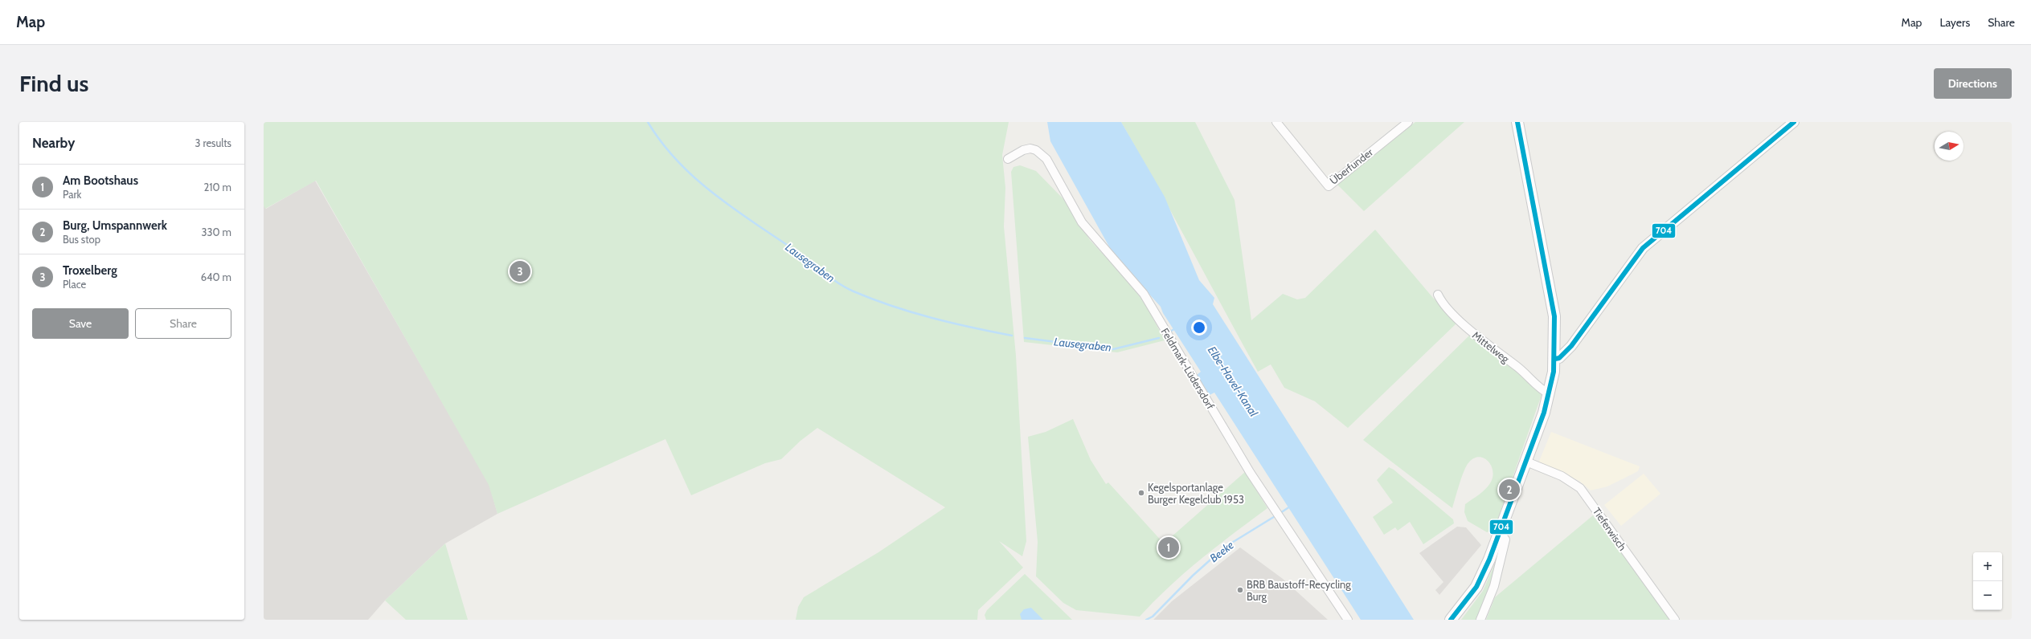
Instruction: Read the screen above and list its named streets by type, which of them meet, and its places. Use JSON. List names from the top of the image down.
{
  "streets": {
    "street": [
      "Überfunder",
      "Mittelweg",
      "Feldmark-Lüdersdorf",
      "Tieferwisch"
    ]
  },
  "water": ["Lausegraben", "Elbe-Havel-Kanal", "Beeke"],
  "places": ["Kegelsportanlage Burger Kegelclub 1953", "BRB Baustoff-Recycling Burg"],
  "lines": ["transit line 704"],
  "north": "right",
  "page": {
    "header": "Map",
    "nav": ["Map", "Layers", "Share"],
    "buttons": [
      "Directions",
      ["Save", "Share"]
    ],
    "title": "Find us",
    "heading": ["Nearby", "3 results"],
    "list": [
      {
        "mark": "1",
        "name": "Am Bootshaus",
        "note": "Park",
        "value": "210 m"
      },
      {
        "mark": "2",
        "name": "Burg, Umspannwerk",
        "note": "Bus stop",
        "value": "330 m"
      },
      {
        "mark": "3",
        "name": "Troxelberg",
        "note": "Place",
        "value": "640 m"
      }
    ],
    "pins": ["3", "2", "1"],
    "map_buttons": ["+", "−"]
  }
}
